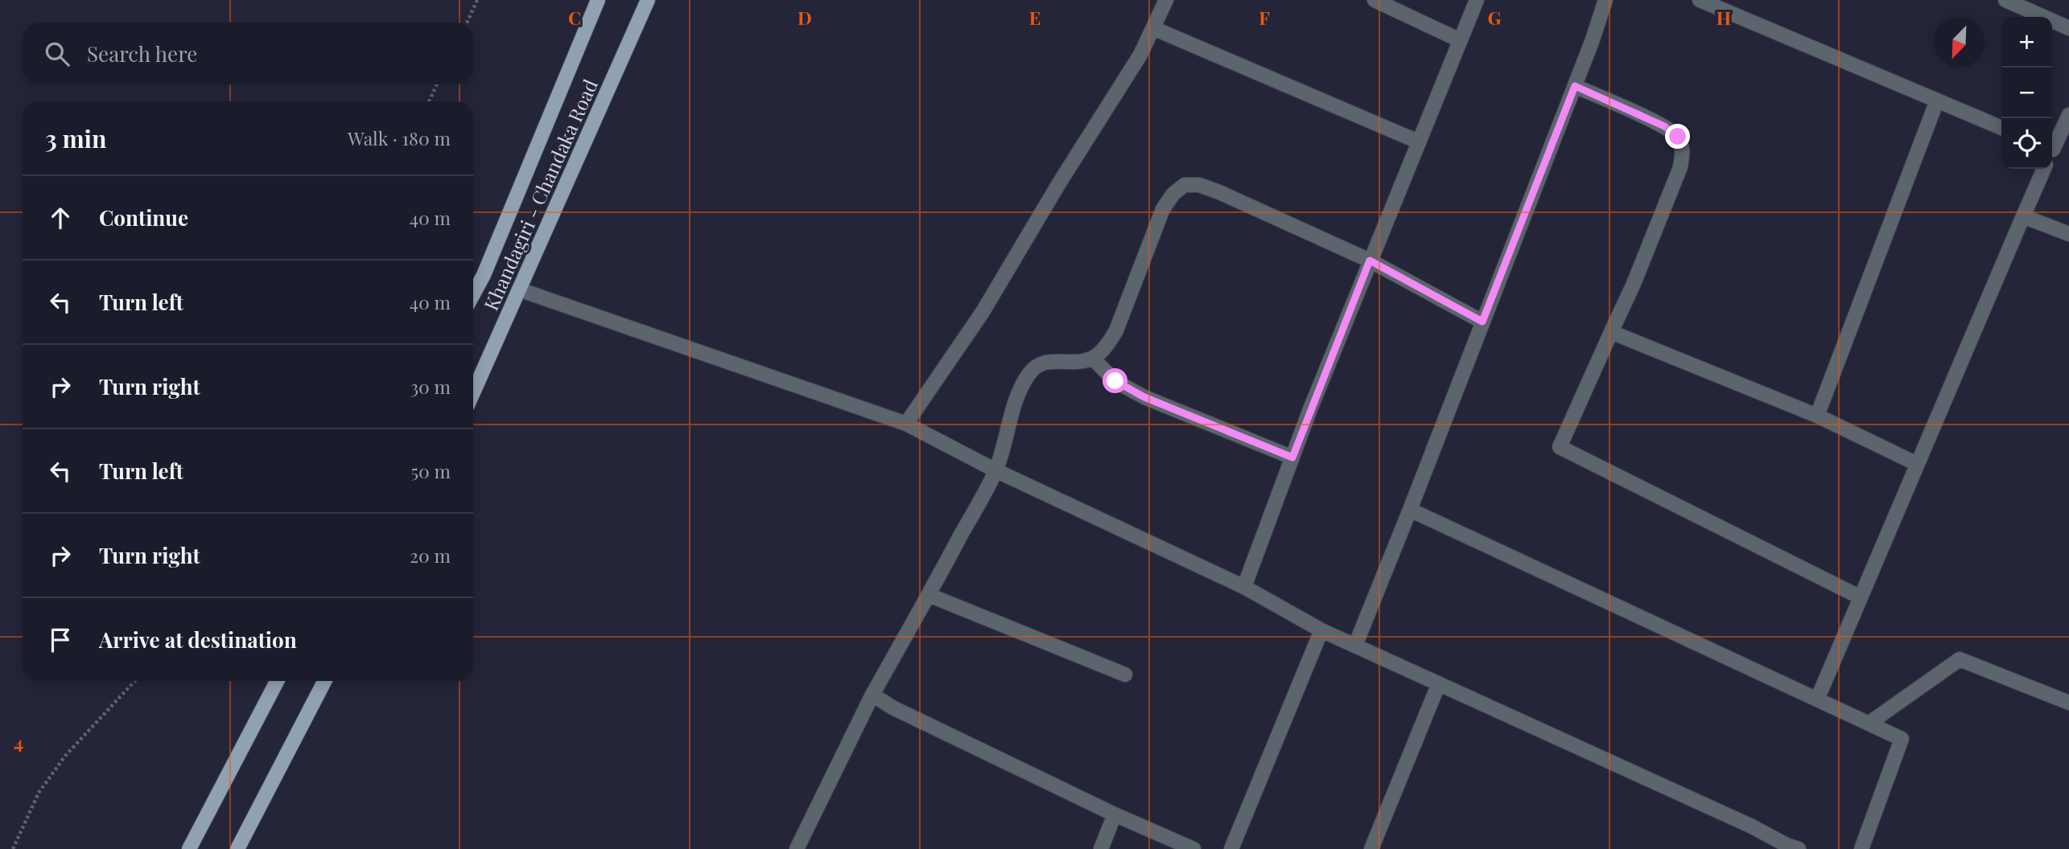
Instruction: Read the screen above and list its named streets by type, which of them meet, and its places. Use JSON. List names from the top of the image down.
{
  "streets": {
    "main road": ["Khandagiri - Chandaka Road"]
  },
  "north": "bottom left",
  "page": {
    "map_buttons": ["+", "−"],
    "search": "Search here",
    "heading": ["3 min", "Walk · 180 m"],
    "list": [
      ["Continue", "40 m"],
      ["Turn left", "40 m"],
      ["Turn right", "30 m"],
      ["Turn left", "50 m"],
      ["Turn right", "20 m"],
      "Arrive at destination"
    ]
  },
  "grid": {
    "columns": [
      "C",
      "D",
      "E",
      "F",
      "G",
      "H"
    ],
    "rows": ["4"]
  }
}
